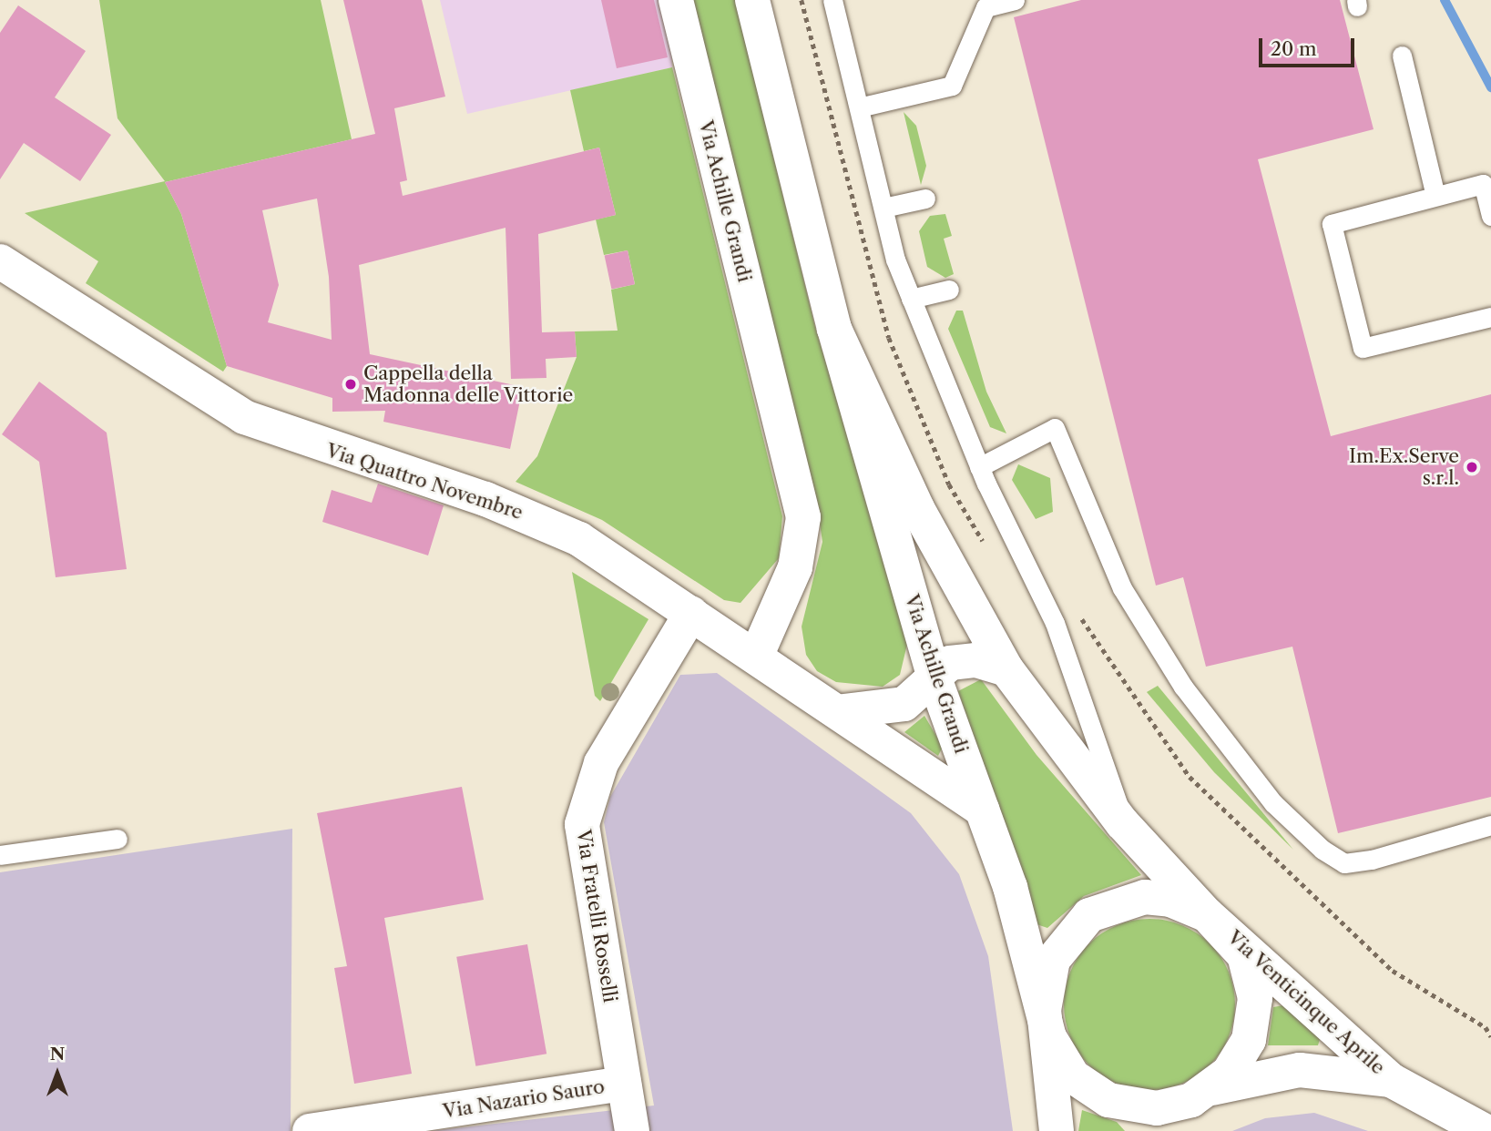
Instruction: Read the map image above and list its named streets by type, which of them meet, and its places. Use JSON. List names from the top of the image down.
{
  "streets": {
    "main road": [
      "Via Achille Grandi",
      "Via Quattro Novembre",
      "Via Fratelli Rosselli",
      "Via Venticinque Aprile",
      "Via Nazario Sauro"
    ]
  },
  "crossings": [
    ["Via Achille Grandi", "Via Quattro Novembre"],
    ["Via Achille Grandi", "Via Venticinque Aprile"],
    ["Via Quattro Novembre", "Via Fratelli Rosselli"],
    ["Via Fratelli Rosselli", "Via Nazario Sauro"]
  ],
  "places": ["Cappella della Madonna delle Vittorie", "Im.Ex.Serve s.r.l."],
  "scale_bar": "20 m",
  "north": "top"
}
